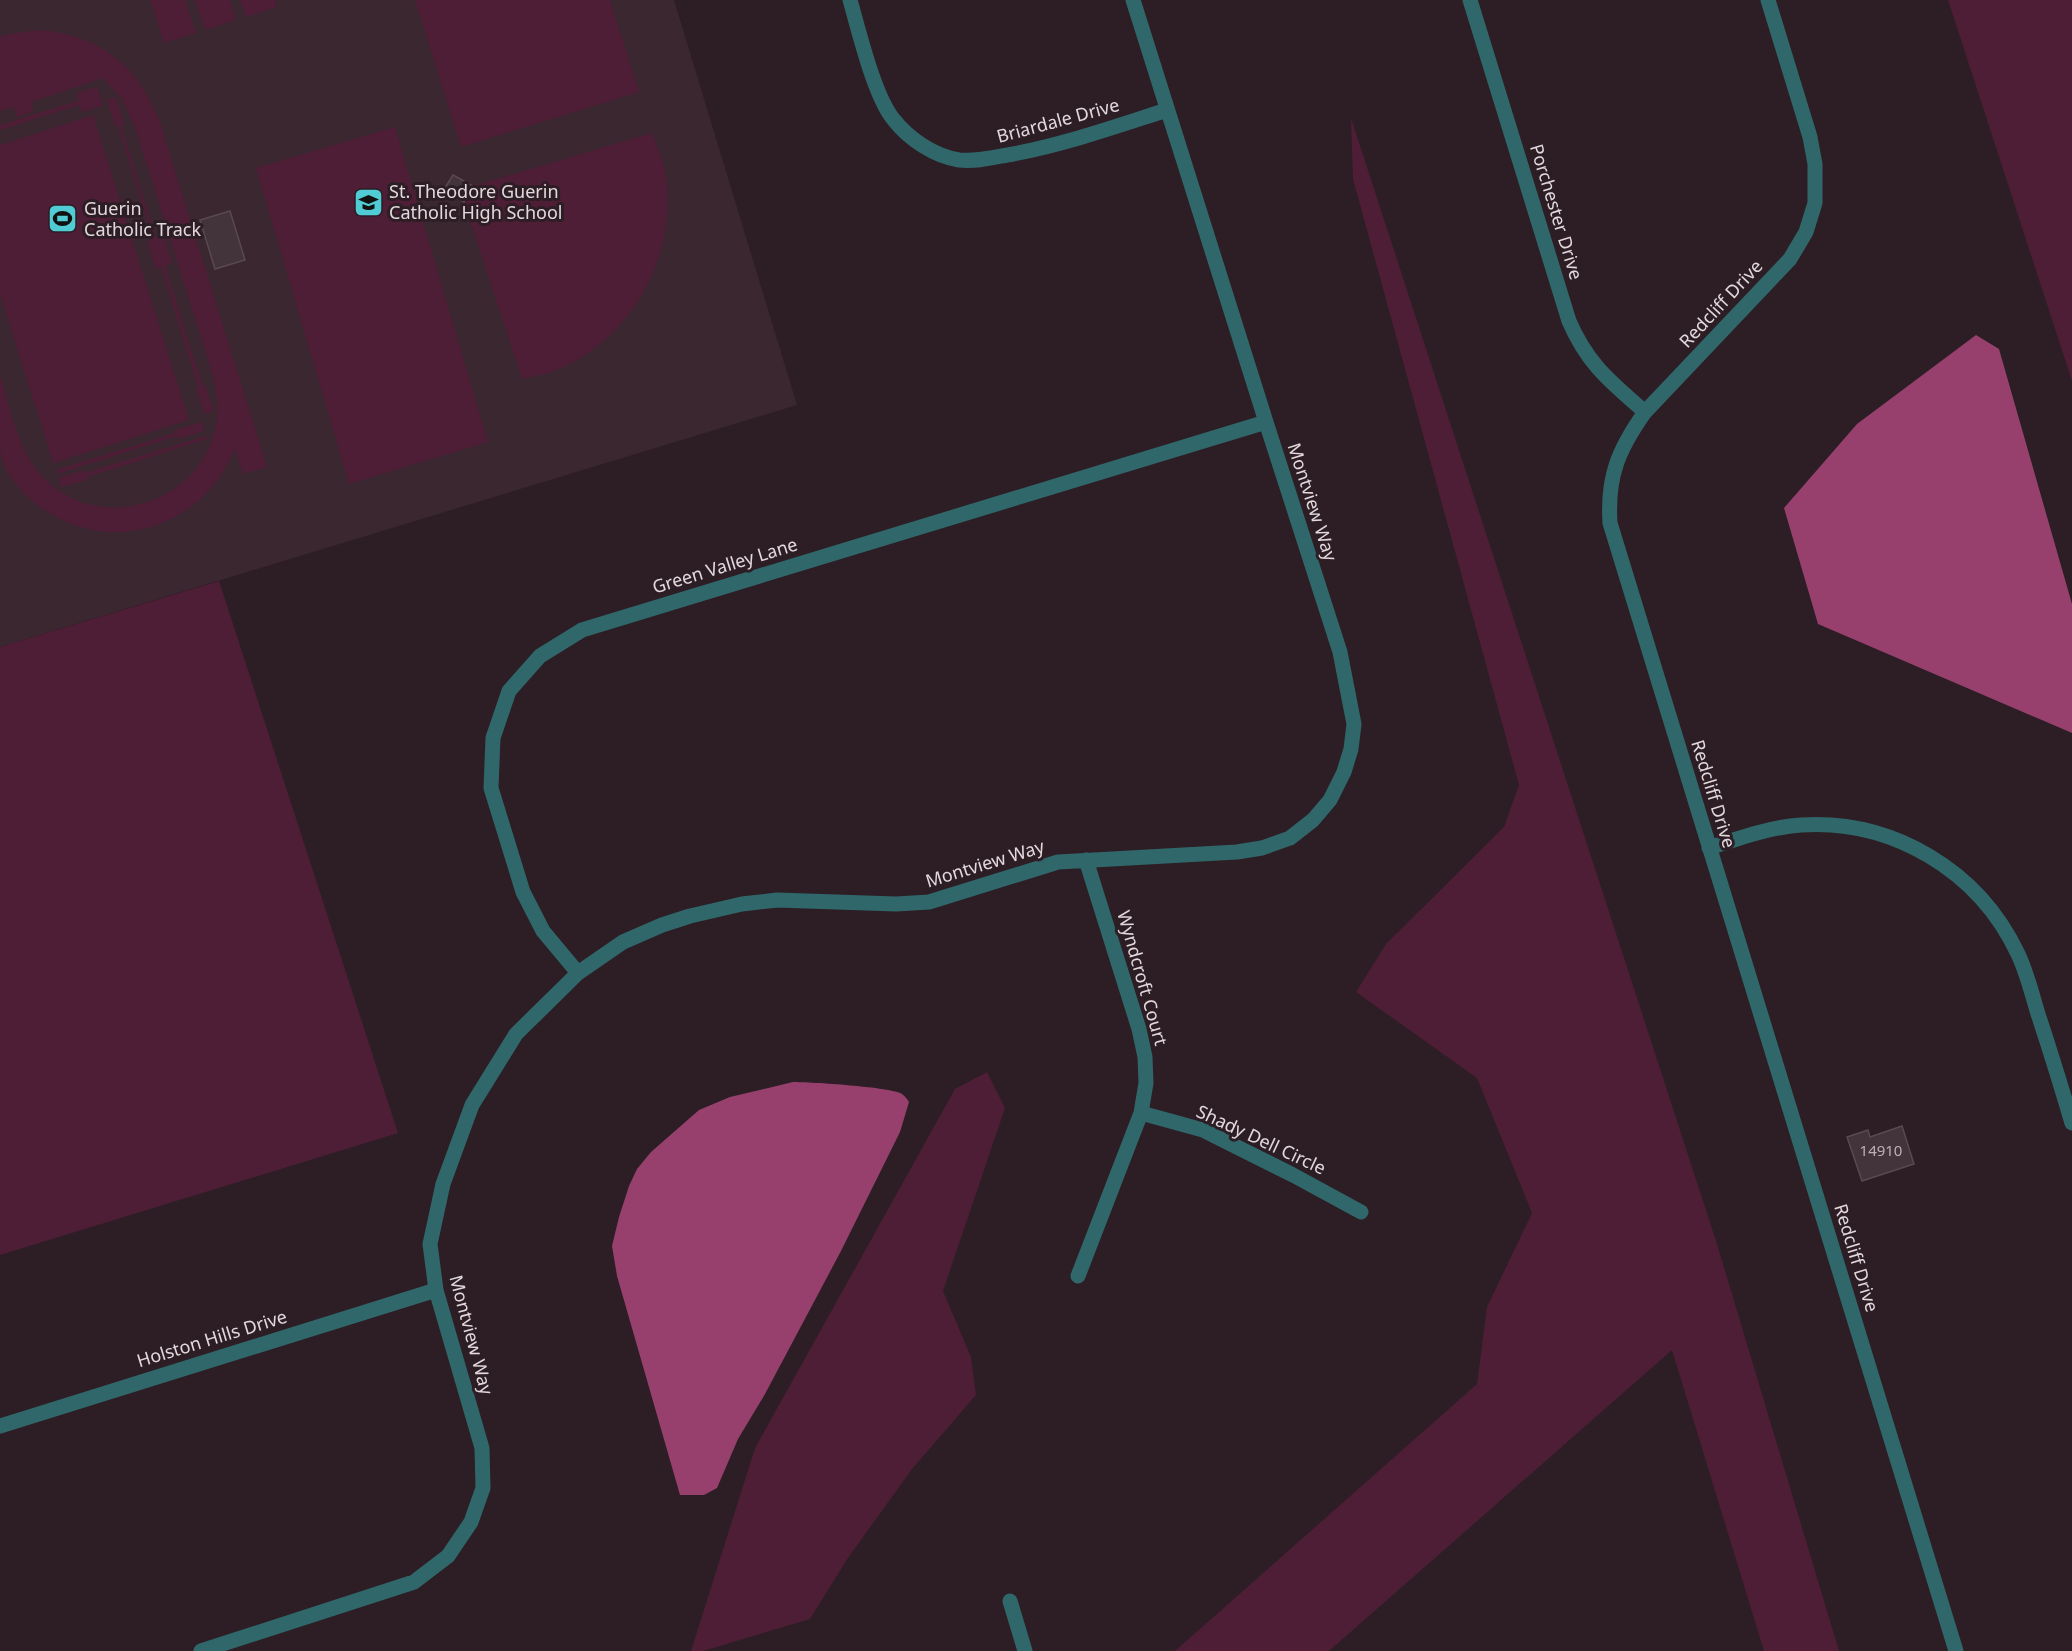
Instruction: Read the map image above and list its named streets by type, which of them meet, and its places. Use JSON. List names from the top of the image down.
{
  "streets": {
    "street": [
      "Briardale Drive",
      "Porchester Drive",
      "Redcliff Drive",
      "Montview Way",
      "Green Valley Lane",
      "Wyndcroft Court",
      "Shady Dell Circle",
      "Holston Hills Drive"
    ]
  },
  "crossings": [
    ["Briardale Drive", "Montview Way"],
    ["Porchester Drive", "Redcliff Drive"],
    ["Montview Way", "Green Valley Lane"],
    ["Montview Way", "Wyndcroft Court"],
    ["Montview Way", "Holston Hills Drive"],
    ["Wyndcroft Court", "Shady Dell Circle"]
  ],
  "places": {
    "school or university": ["St. Theodore Guerin Catholic High School"],
    "sports": ["Guerin Catholic Track"]
  },
  "house_numbers": ["14910"]
}
